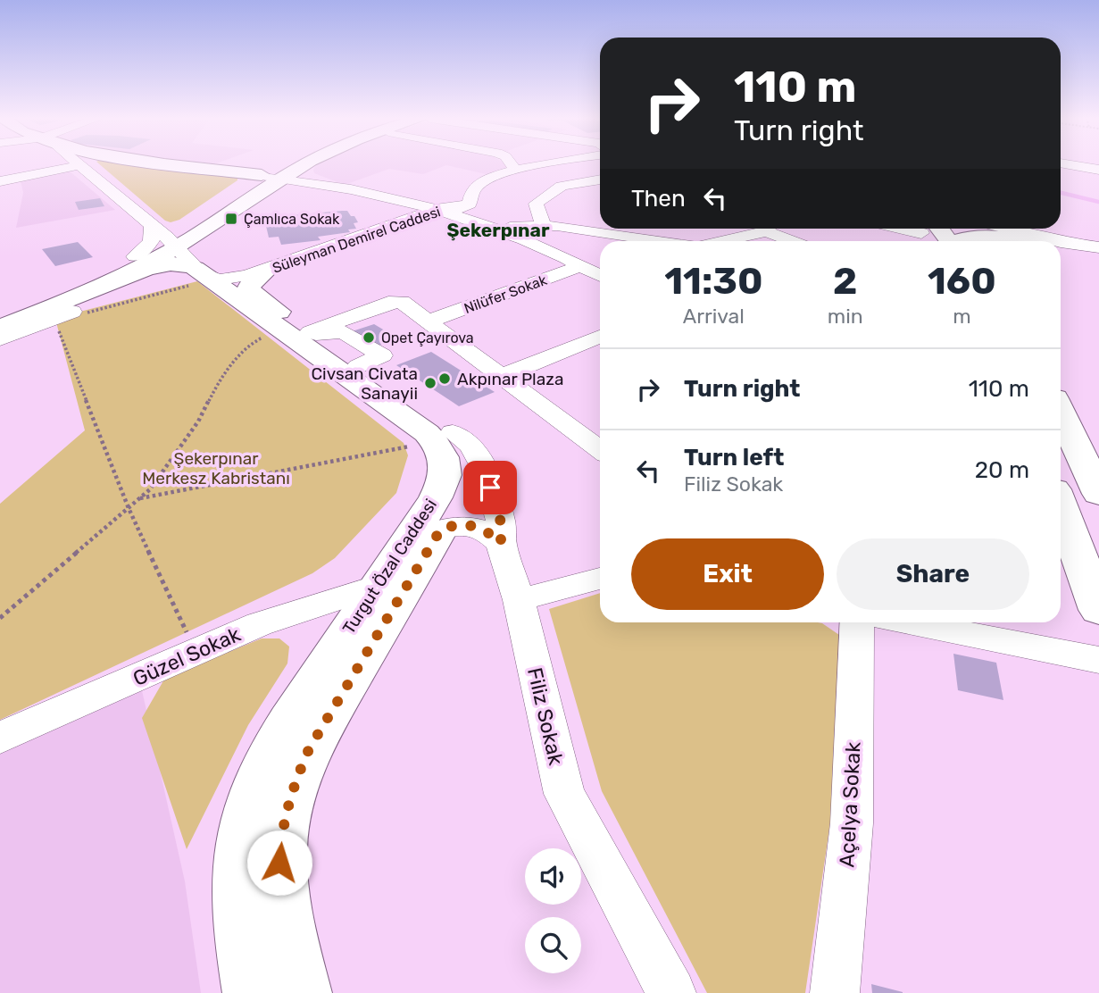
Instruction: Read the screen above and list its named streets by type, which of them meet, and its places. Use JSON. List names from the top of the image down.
{
  "streets": {
    "main road": ["Turgut Özal Caddesi"],
    "street": [
      "Süleyman Demirel Caddesi",
      "Nilüfer Sokak",
      "Güzel Sokak",
      "Filiz Sokak",
      "Açelya Sokak"
    ]
  },
  "crossings": [
    ["Süleyman Demirel Caddesi", "Turgut Özal Caddesi"],
    ["Turgut Özal Caddesi", "Güzel Sokak"],
    ["Turgut Özal Caddesi", "Filiz Sokak"]
  ],
  "districts": ["Şekerpınar"],
  "parks": ["Şekerpınar Merkesz Kabristanı"],
  "places": {
    "transit": ["Çamlıca Sokak"],
    "other": ["Opet Çayırova", "Akpınar Plaza", "Civsan Civata Sanayii"]
  },
  "page": {
    "turn": ["110 m", "Turn right"],
    "then": "Then",
    "eta": [
      "11:30",
      "Arrival",
      "2",
      "min",
      "160",
      "m"
    ],
    "list": [
      {
        "name": "Turn right",
        "value": "110 m"
      },
      {
        "name": "Turn left",
        "note": "Filiz Sokak",
        "value": "20 m"
      }
    ],
    "buttons": ["Exit", "Share"]
  }
}
